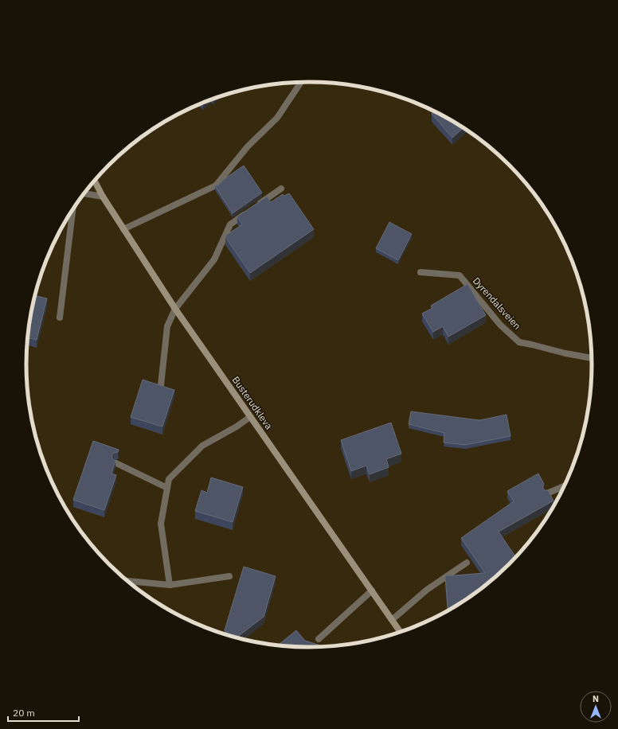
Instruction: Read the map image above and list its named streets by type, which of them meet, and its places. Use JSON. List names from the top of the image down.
{
  "streets": {
    "street": ["Busterudkleva"],
    "lane": ["Dyrendalsveien"]
  },
  "scale_bar": "20 m",
  "north": "top"
}
